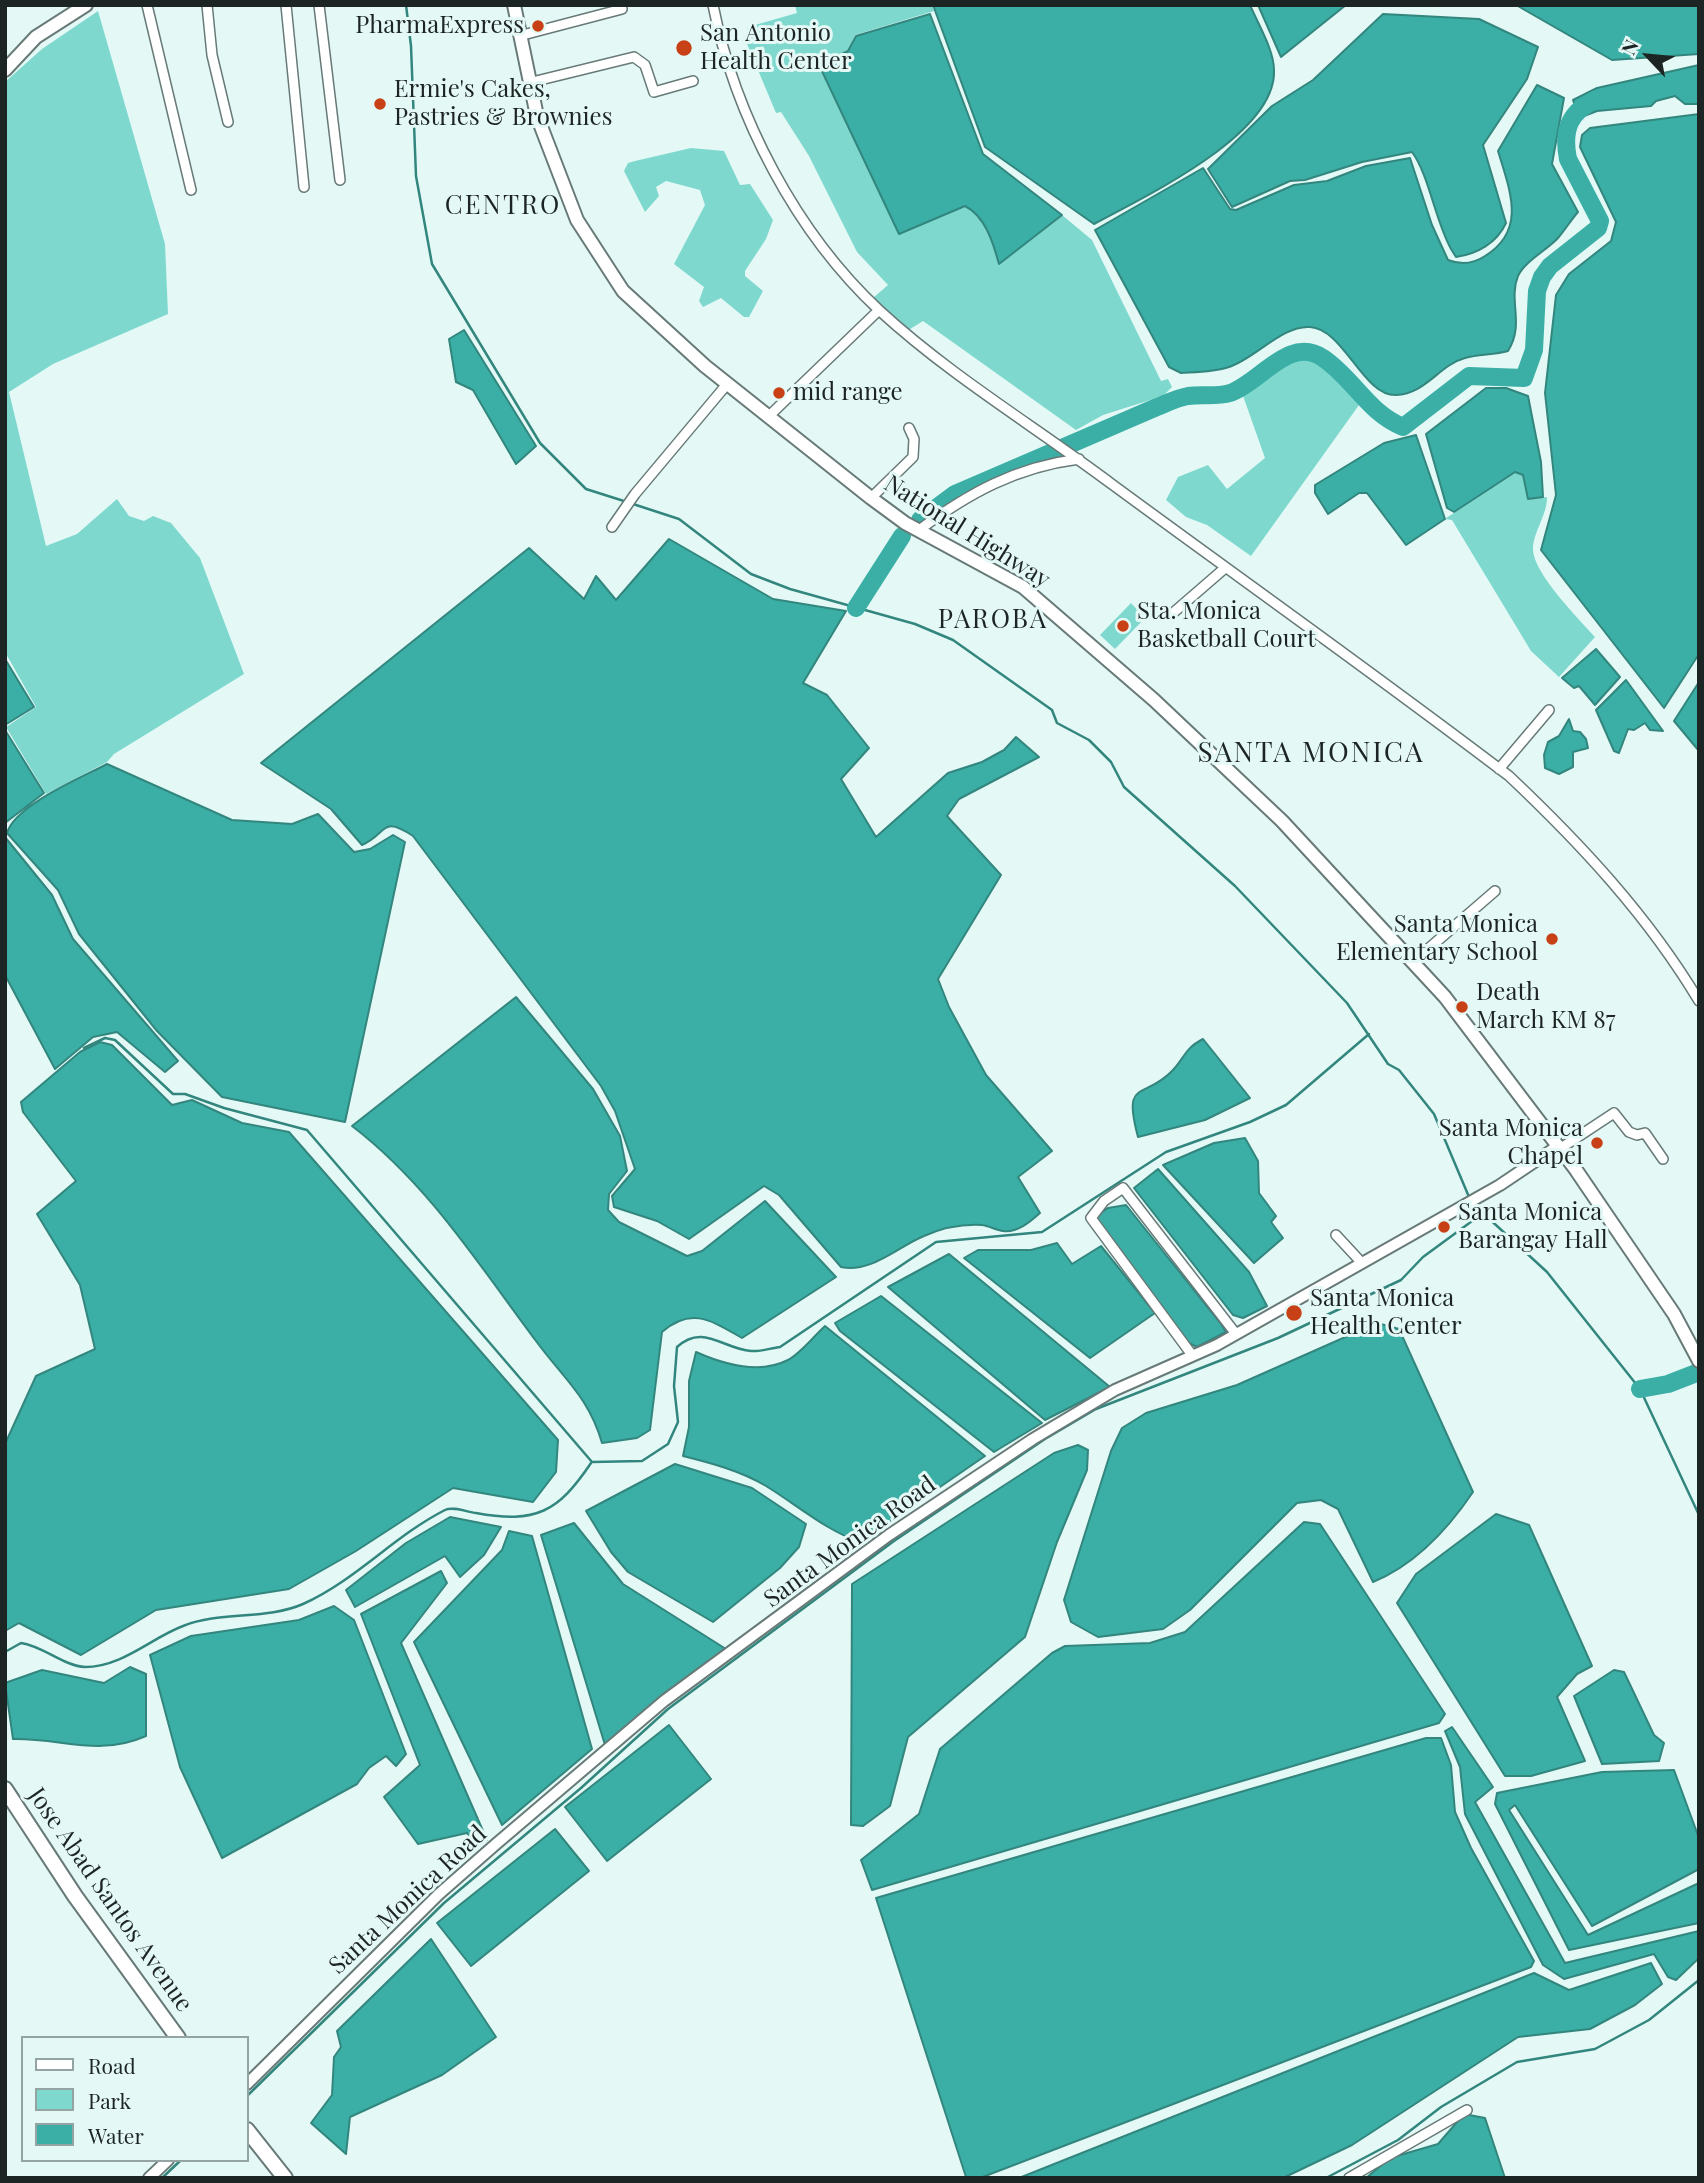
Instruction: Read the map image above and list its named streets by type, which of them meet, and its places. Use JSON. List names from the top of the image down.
{
  "streets": {
    "highway": ["Jose Abad Santos Avenue"],
    "main road": ["National Highway"],
    "street": ["Santa Monica Road"]
  },
  "crossings": [
    ["National Highway", "Santa Monica Road"]
  ],
  "districts": ["CENTRO", "PAROBA", "SANTA MONICA"],
  "places": [
    "PharmaExpress",
    "San Antonio Health Center",
    "Ermie's Cakes, Pastries & Brownies",
    "mid range",
    "Sta. Monica Basketball Court",
    "Santa Monica Elementary School",
    "Death March KM 87",
    "Santa Monica Chapel",
    "Santa Monica Barangay Hall",
    "Santa Monica Health Center"
  ],
  "legend": ["Road", "Park", "Water"],
  "north": "top left"
}
